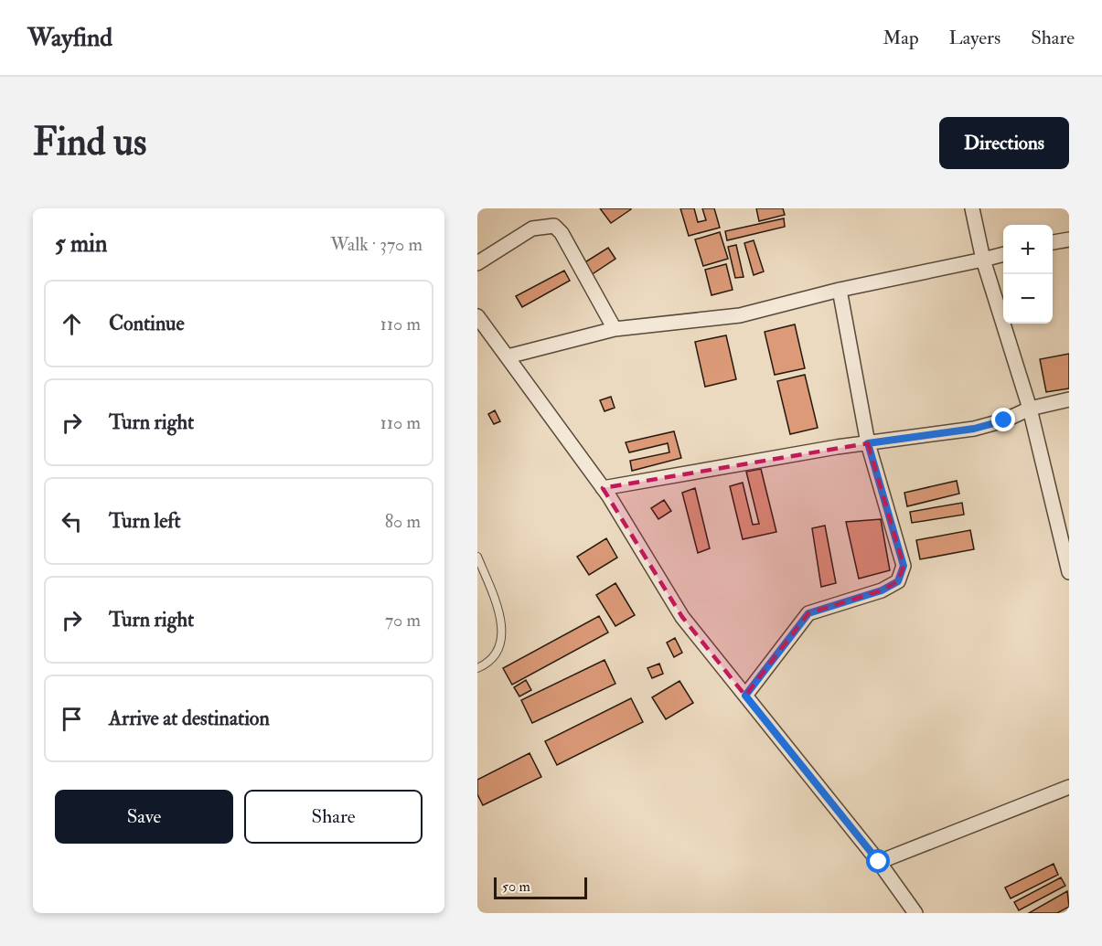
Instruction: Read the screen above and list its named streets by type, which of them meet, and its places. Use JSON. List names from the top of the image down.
{
  "scale_bar": "50 m",
  "page": {
    "header": "Wayfind",
    "nav": ["Map", "Layers", "Share"],
    "buttons": [
      "Directions",
      ["Save", "Share"]
    ],
    "title": "Find us",
    "heading": ["5 min", "Walk · 370 m"],
    "map_buttons": ["+", "−"],
    "list": [
      ["Continue", "110 m"],
      ["Turn right", "110 m"],
      ["Turn left", "80 m"],
      ["Turn right", "70 m"],
      "Arrive at destination"
    ],
    "scale": "50 m"
  }
}
